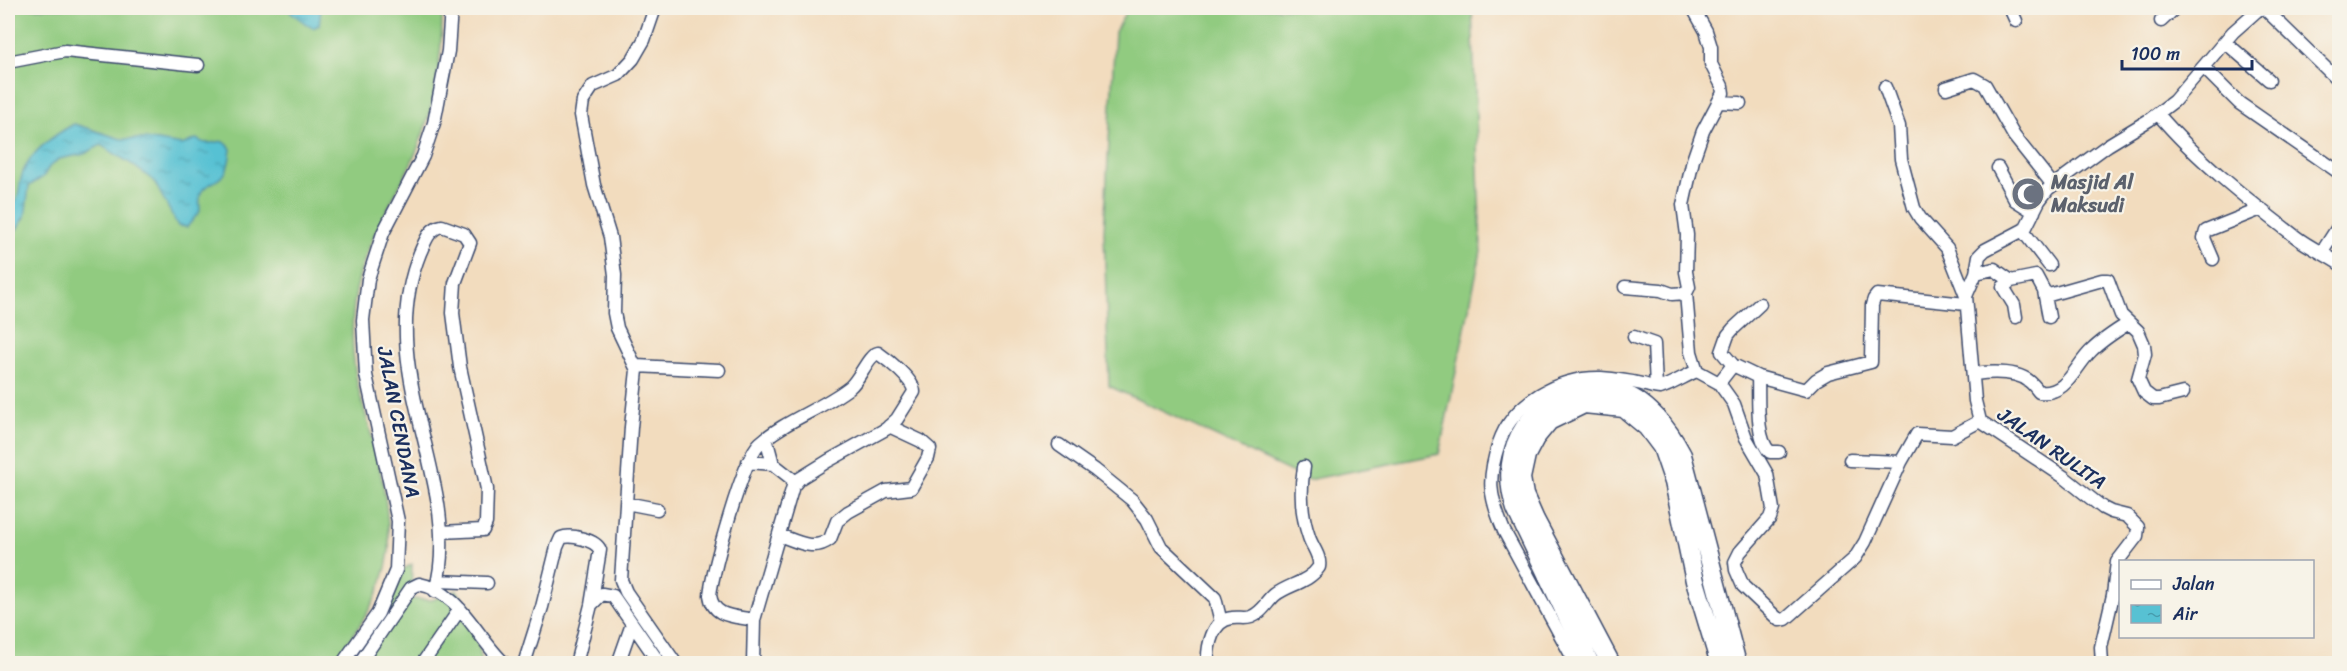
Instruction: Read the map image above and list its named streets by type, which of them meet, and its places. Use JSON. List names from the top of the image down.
{
  "streets": {
    "street": ["JALAN CENDANA", "JALAN RULITA"]
  },
  "places": {
    "mosque": ["Masjid Al Maksudi"]
  },
  "legend": ["Jalan", "Air"],
  "scale_bar": "100 m"
}
